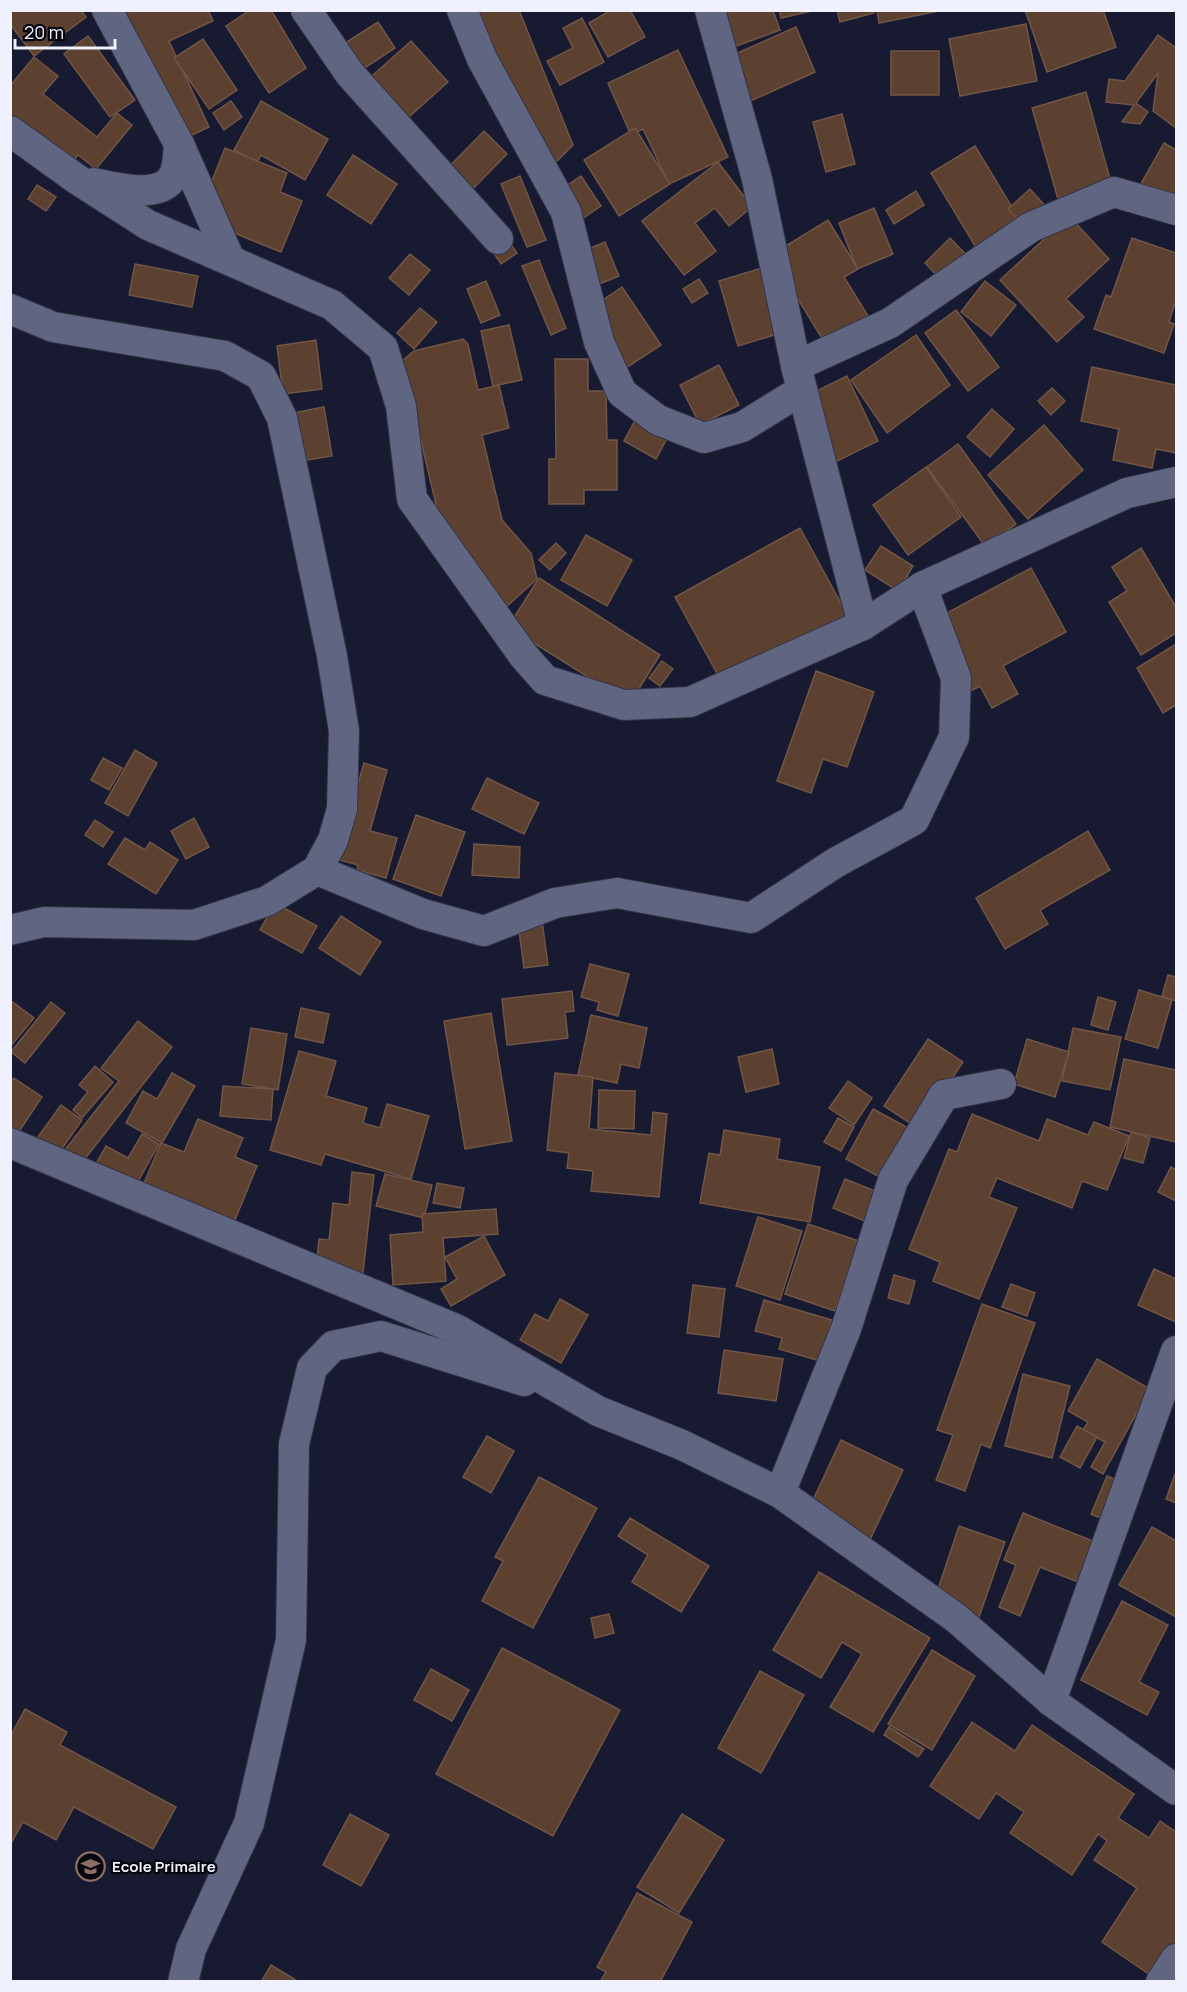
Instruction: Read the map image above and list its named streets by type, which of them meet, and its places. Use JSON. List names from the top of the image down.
{
  "places": {
    "school or university": ["Ecole Primaire"]
  },
  "scale_bar": "20 m"
}
